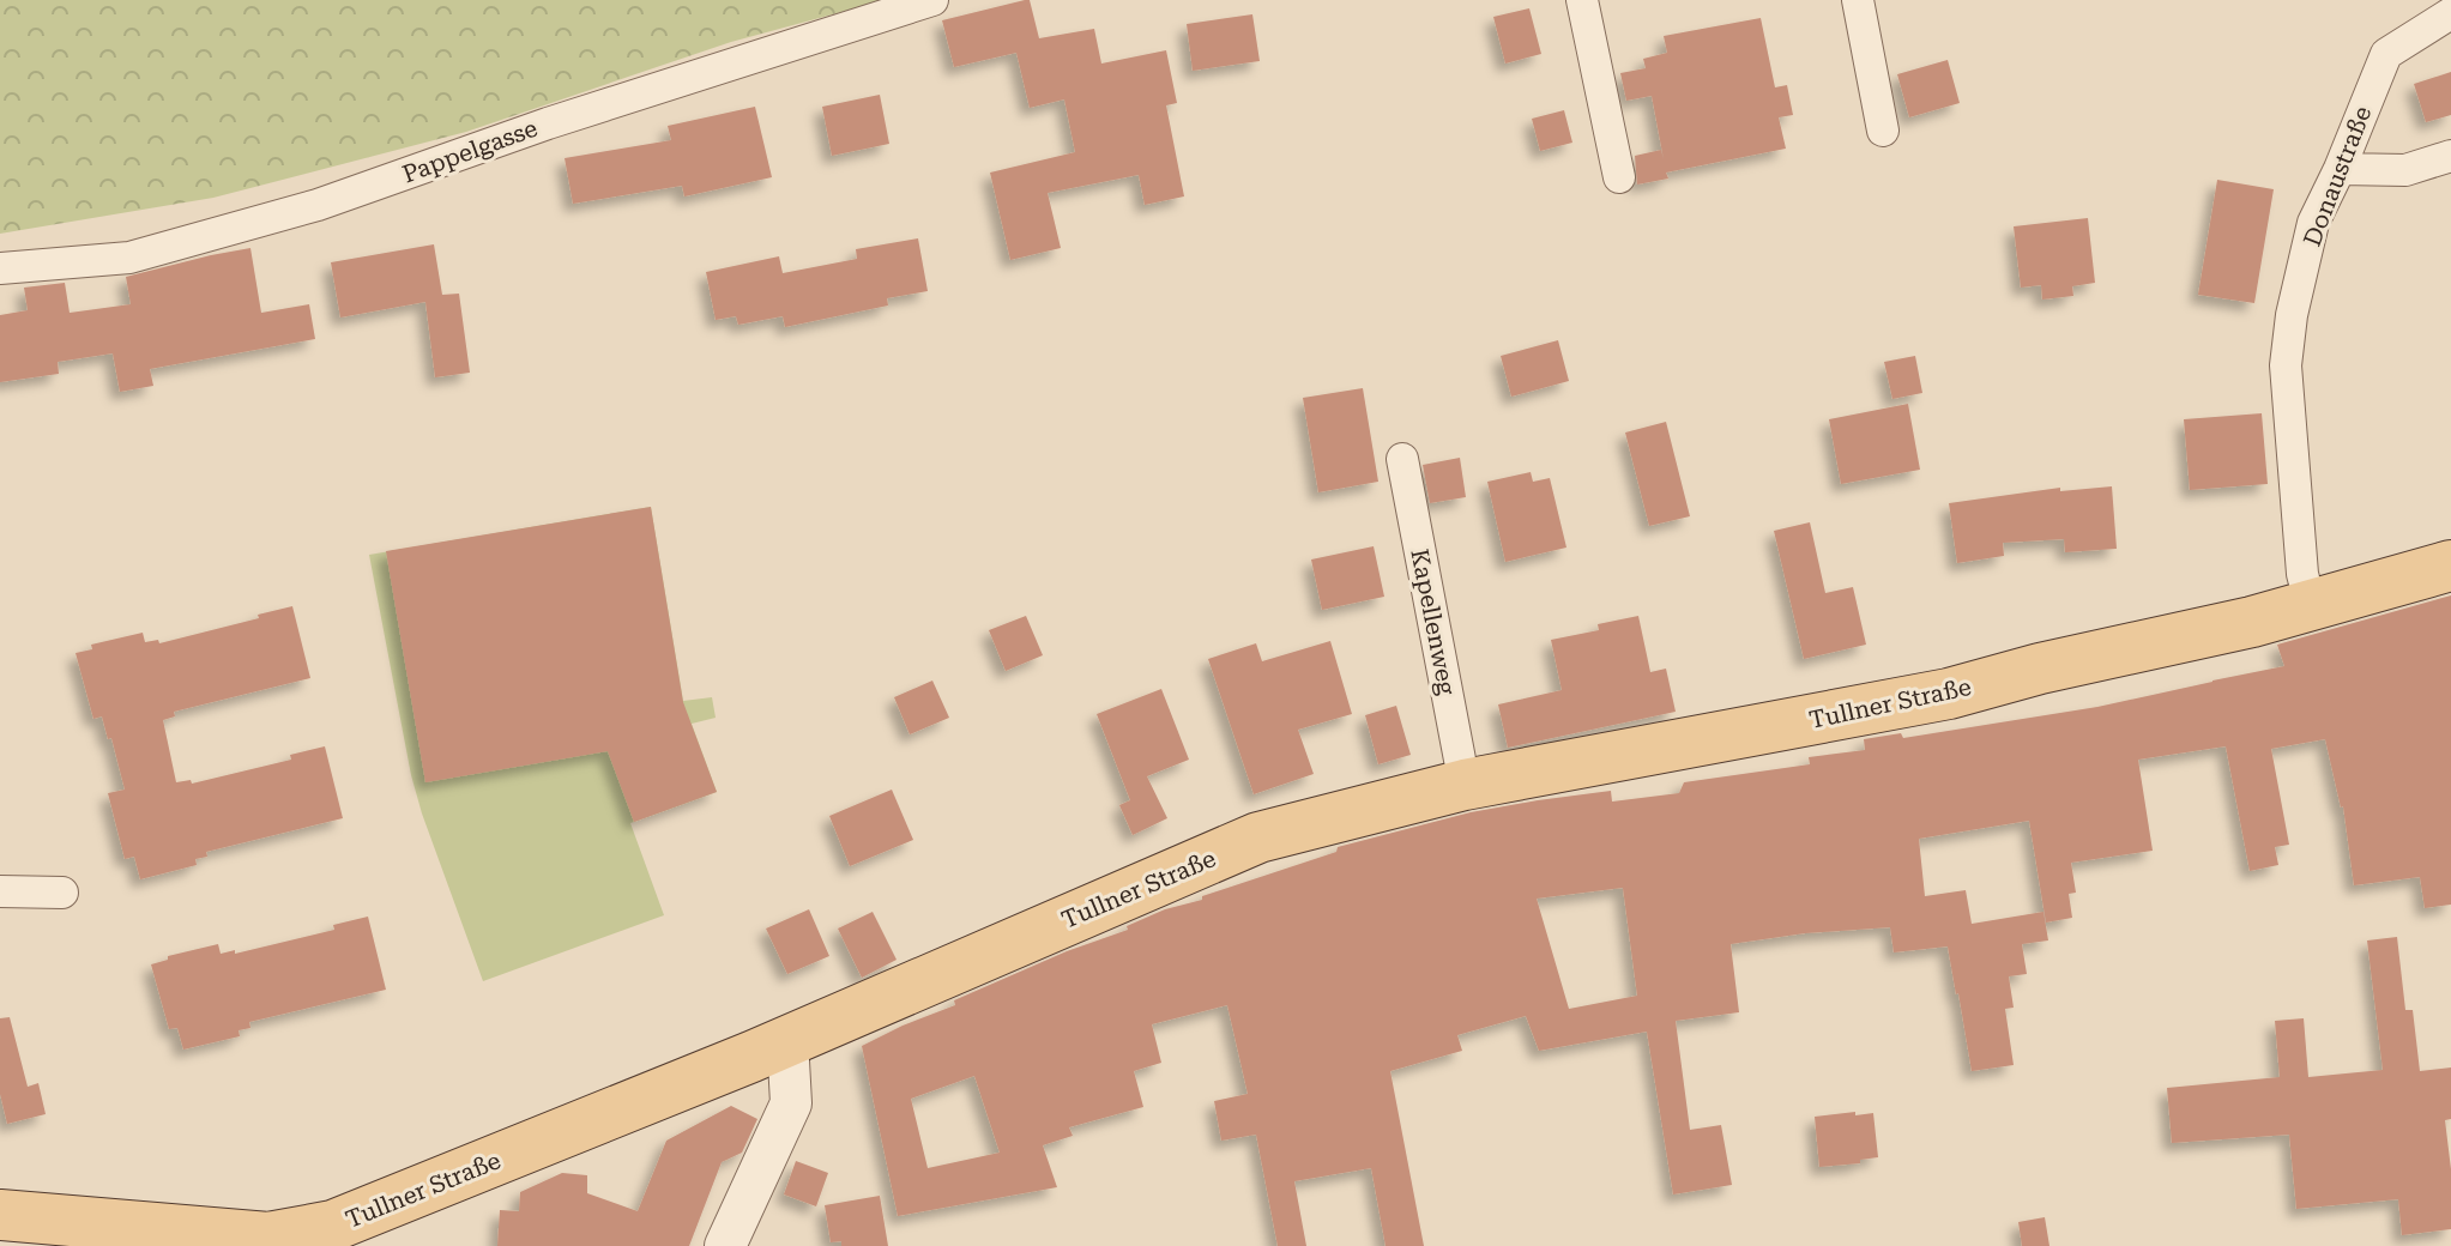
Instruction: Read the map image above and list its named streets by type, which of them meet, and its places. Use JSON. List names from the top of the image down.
{
  "streets": {
    "main road": ["Tullner Straße"],
    "street": ["Pappelgasse", "Donaustraße", "Kapellenweg"]
  },
  "crossings": [
    ["Donaustraße", "Tullner Straße"],
    ["Kapellenweg", "Tullner Straße"]
  ]
}
